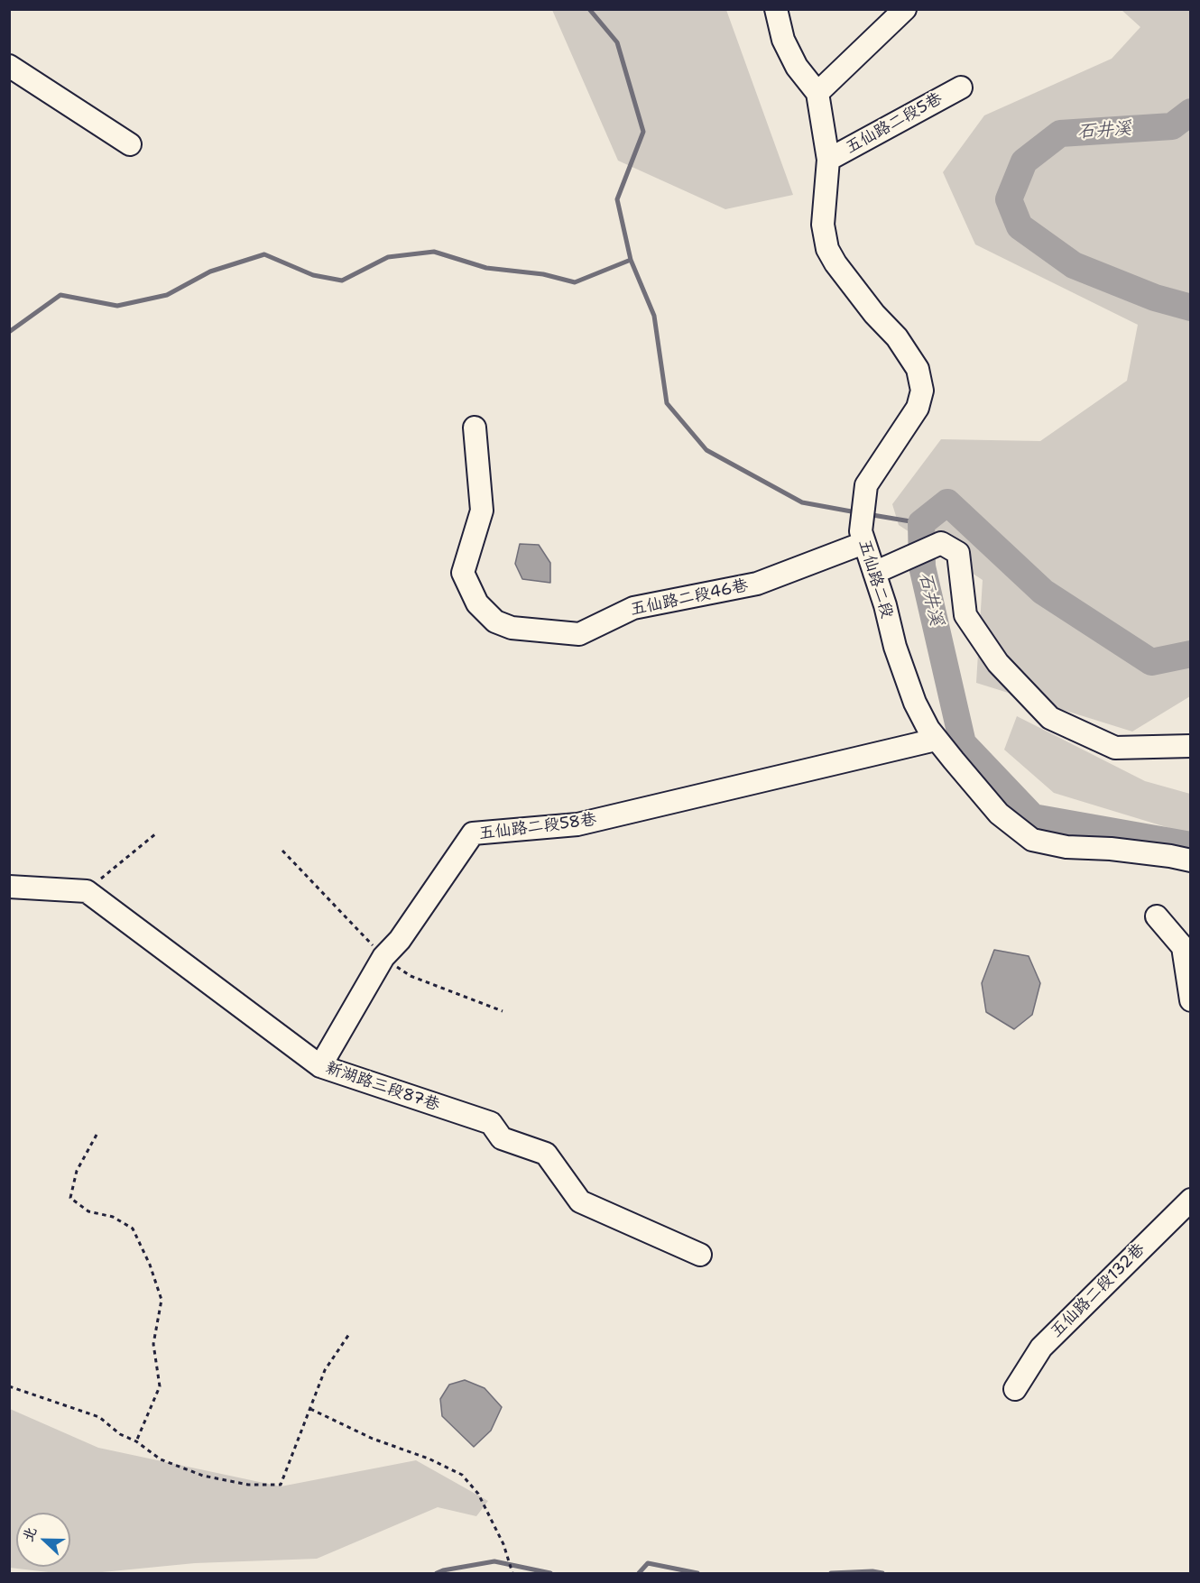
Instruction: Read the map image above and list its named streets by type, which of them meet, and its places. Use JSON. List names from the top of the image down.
{
  "streets": {
    "street": [
      "五仙路二段5巷",
      "五仙路二段",
      "五仙路二段46巷",
      "五仙路二段58巷",
      "新湖路三段87巷",
      "五仙路二段132巷"
    ]
  },
  "crossings": [
    ["五仙路二段5巷", "五仙路二段"],
    ["五仙路二段", "五仙路二段46巷"],
    ["五仙路二段", "五仙路二段58巷"],
    ["五仙路二段58巷", "新湖路三段87巷"]
  ],
  "water": ["石井溪"],
  "north": "left"
}
